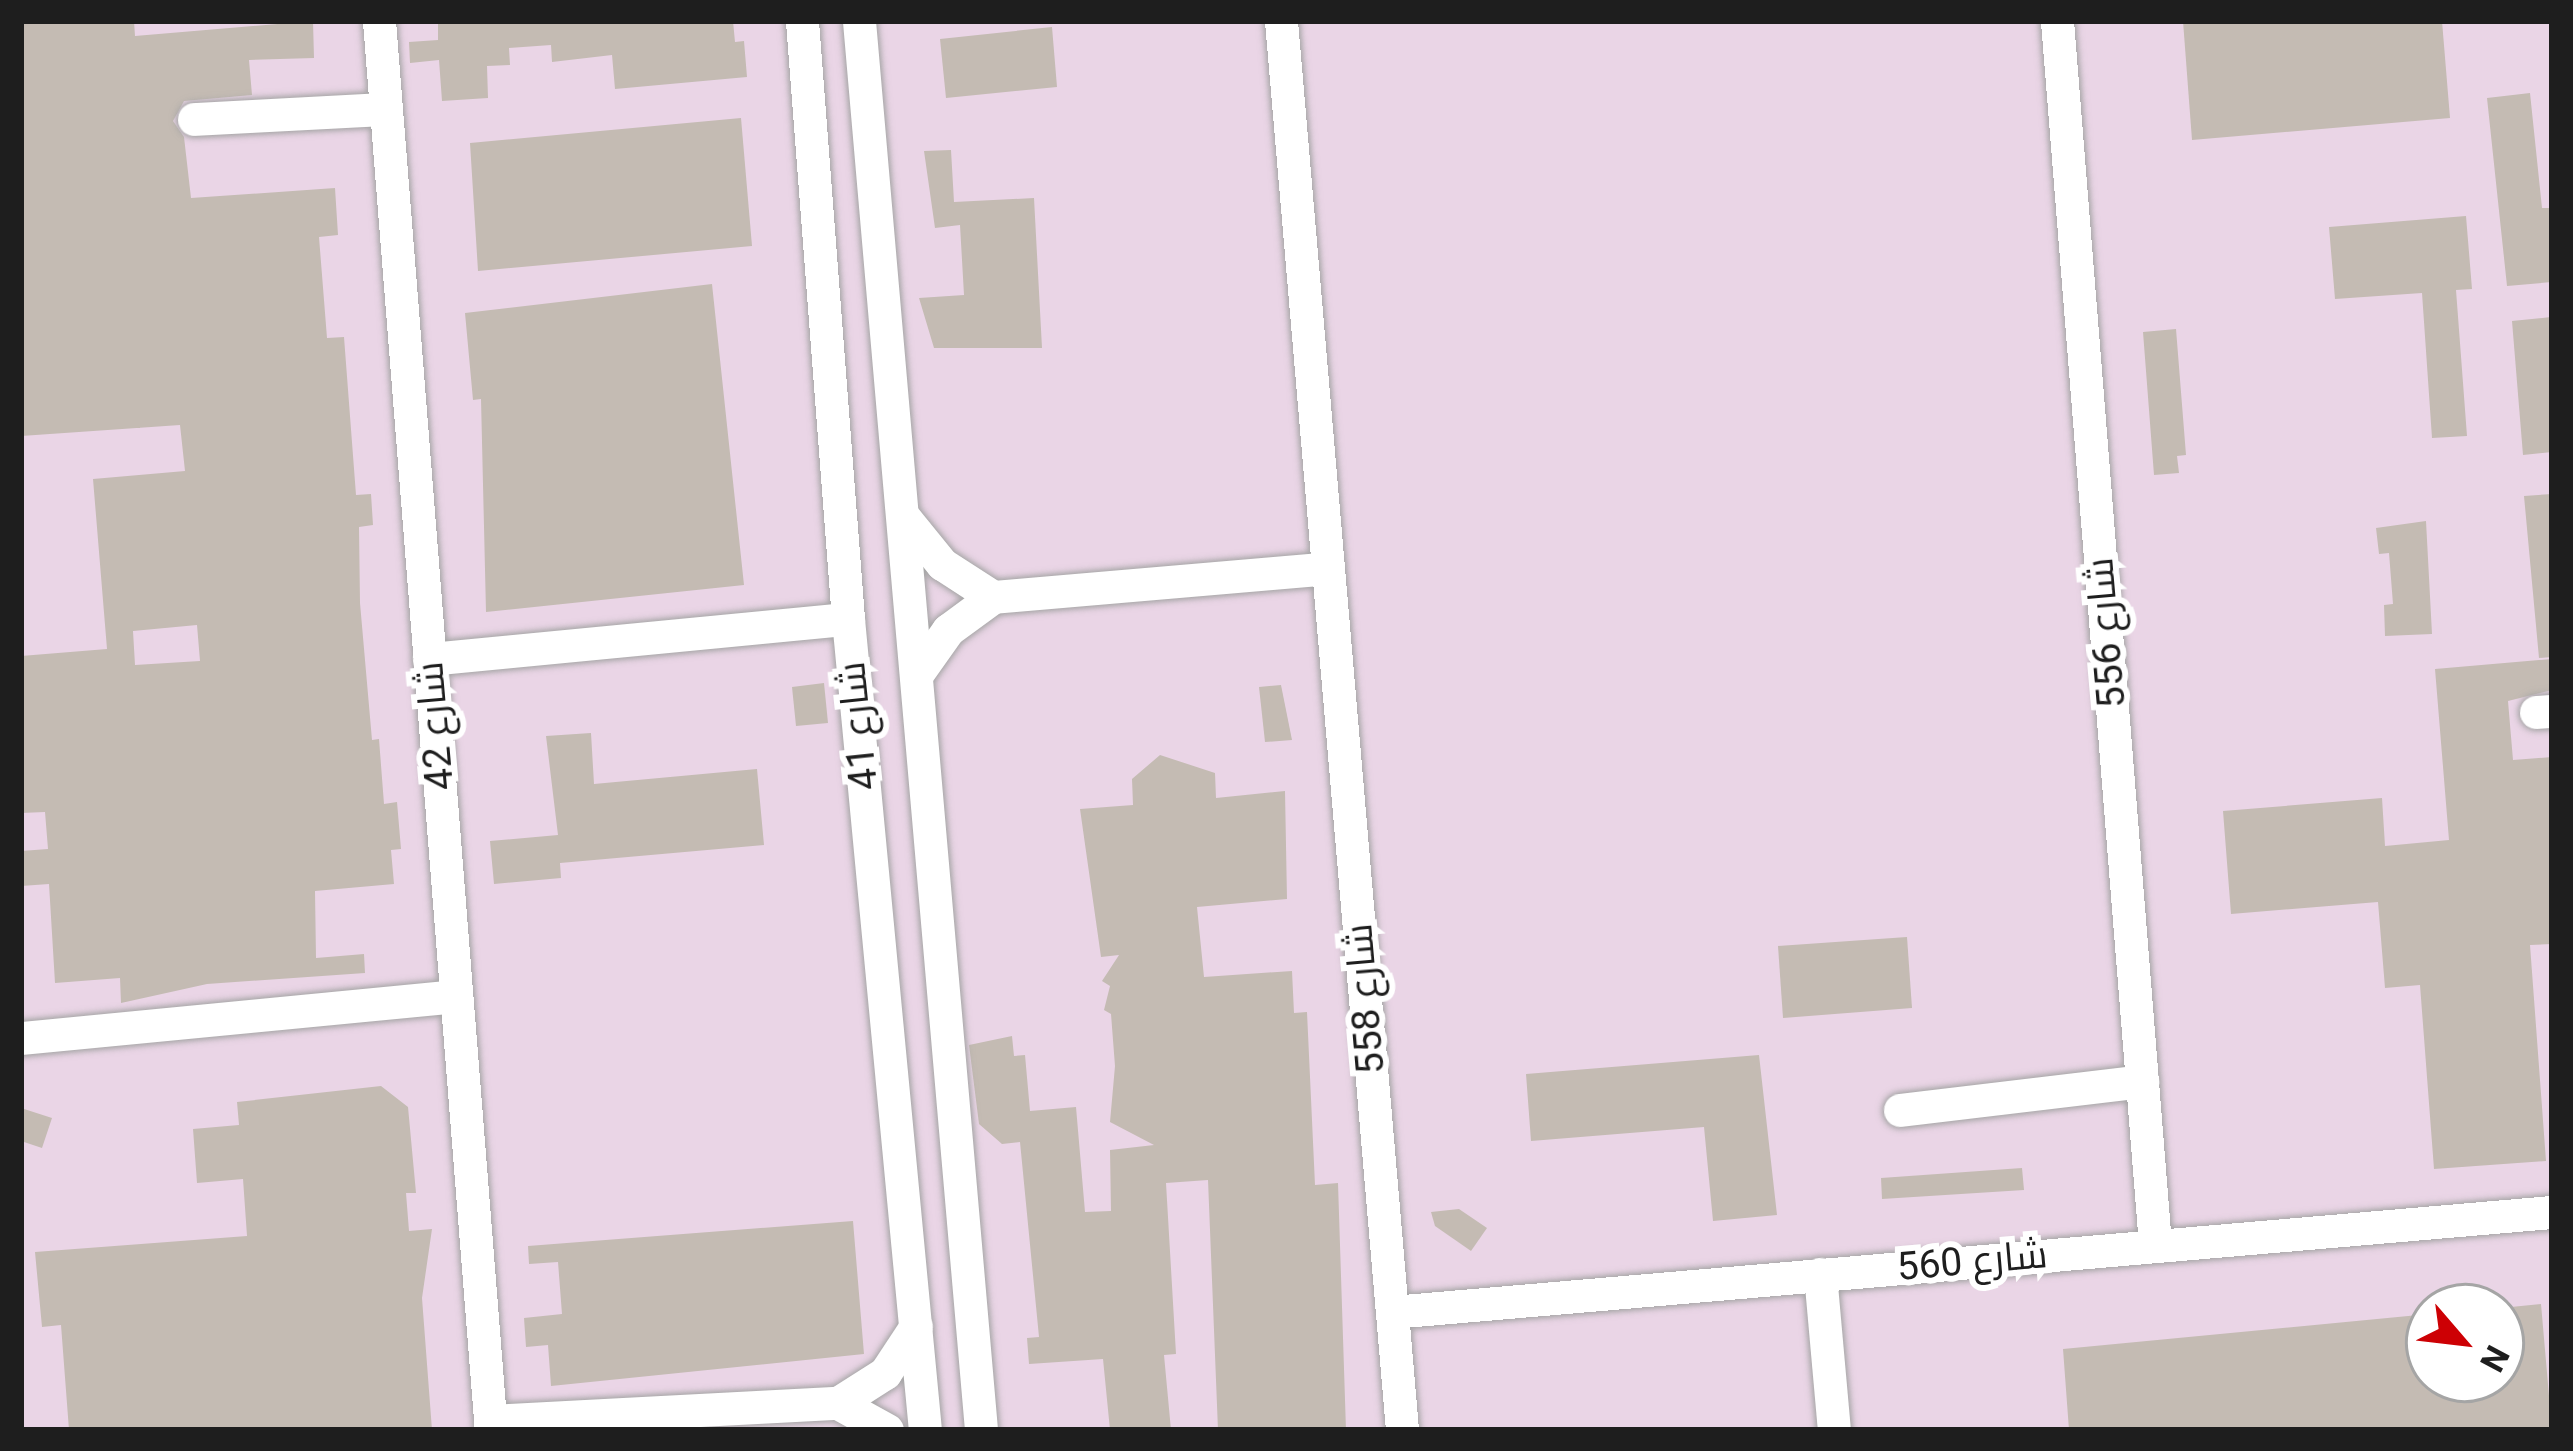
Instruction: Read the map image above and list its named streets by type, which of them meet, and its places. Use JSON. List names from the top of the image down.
{
  "streets": {
    "street": [
      "شارع 556",
      "شارع 42",
      "شارع 41",
      "شارع 558",
      "شارع 560"
    ]
  },
  "crossings": [
    ["شارع 556", "شارع 560"],
    ["شارع 558", "شارع 560"]
  ],
  "north": "bottom right"
}
